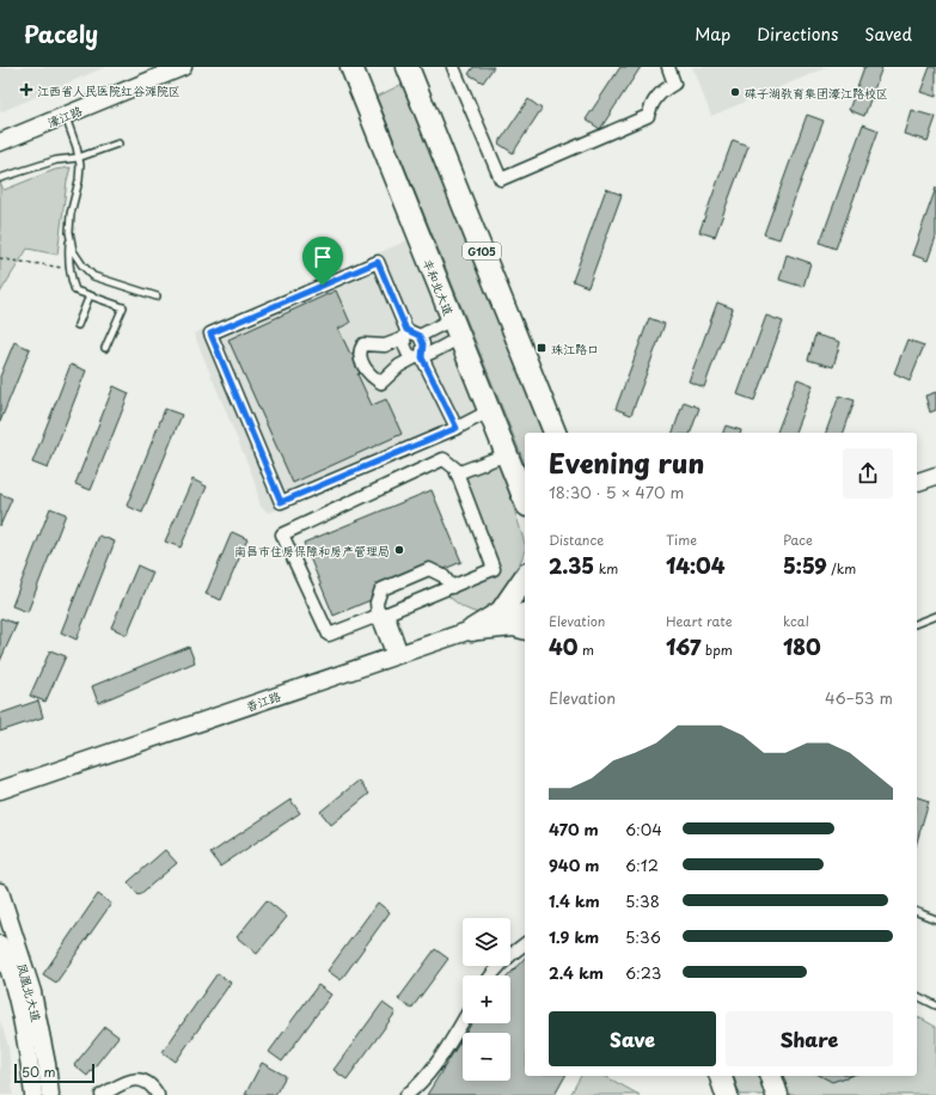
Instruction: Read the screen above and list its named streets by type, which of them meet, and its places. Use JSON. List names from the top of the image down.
{
  "streets": {
    "highway": ["G105", "丰和北大道"],
    "main road": ["濠江路", "香江路", "凤凰北大道"]
  },
  "places": {
    "health": ["江西省人民医院红谷滩院区"],
    "other": ["碟子湖教育集团濠江路校区", "南昌市住房保障和房产管理局"],
    "transit": ["珠江路口"]
  },
  "scale_bar": "50 m",
  "page": {
    "header": "Pacely",
    "nav": ["Map", "Directions", "Saved"],
    "heading": ["Evening run", "18:30 · 5 × 470 m"],
    "stats": [
      ["Distance", "2.35 km"],
      ["Time", "14:04"],
      ["Pace", "5:59 /km"],
      ["Elevation", "40 m"],
      ["Heart rate", "167 bpm"],
      ["kcal", "180"]
    ],
    "chart": ["Elevation", "46–53 m"],
    "list": [
      {
        "name": "470 m",
        "note": "6:04"
      },
      {
        "name": "940 m",
        "note": "6:12"
      },
      {
        "name": "1.4 km",
        "note": "5:38"
      },
      {
        "name": "1.9 km",
        "note": "5:36"
      },
      {
        "name": "2.4 km",
        "note": "6:23"
      }
    ],
    "map_buttons": ["+", "−"],
    "buttons": ["Save", "Share"],
    "scale": "50 m"
  }
}
